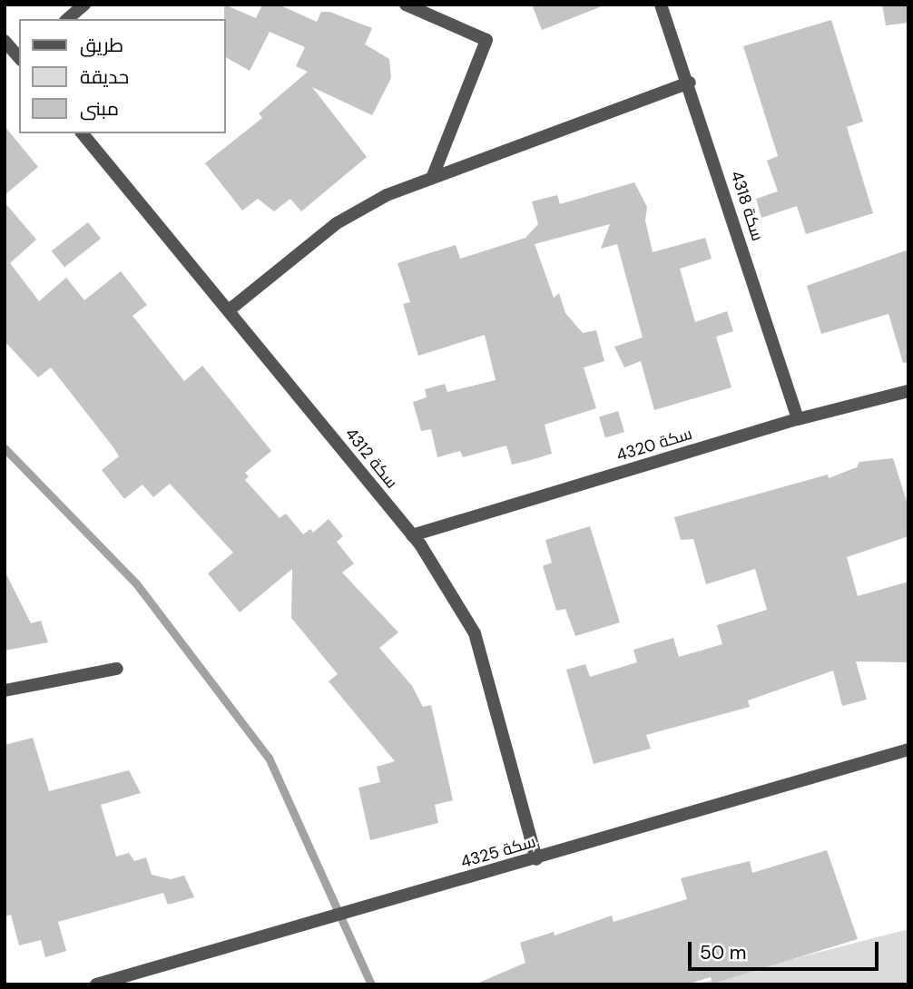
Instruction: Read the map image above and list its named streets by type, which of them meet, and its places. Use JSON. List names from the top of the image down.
{
  "streets": {
    "street": [
      "سكة 4318",
      "سكة 4320",
      "سكة 4312",
      "سكة 4325"
    ]
  },
  "crossings": [
    ["سكة 4318", "سكة 4320"],
    ["سكة 4320", "سكة 4312"],
    ["سكة 4312", "سكة 4325"]
  ],
  "legend": ["طريق", "حديقة", "مبنى"],
  "scale_bar": "50 m"
}
